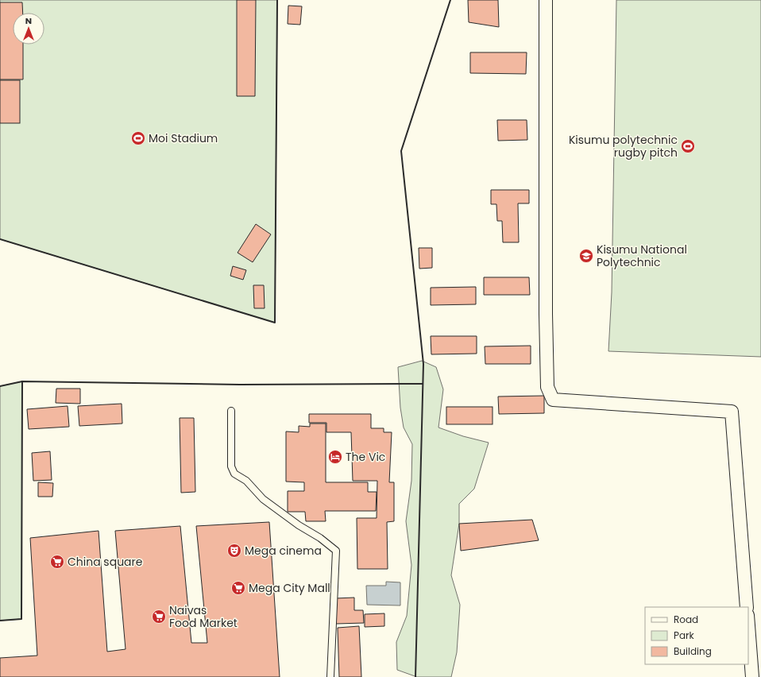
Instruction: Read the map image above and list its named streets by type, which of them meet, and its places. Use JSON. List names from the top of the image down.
{
  "places": {
    "sports": ["Moi Stadium", "Kisumu polytechnic rugby pitch"],
    "school or university": ["Kisumu National Polytechnic"],
    "hotel": ["The Vic"],
    "theatre": ["Mega cinema"],
    "supermarket": ["China square", "Mega City Mall", "Naivas Food Market"]
  },
  "legend": ["Road", "Park", "Building"],
  "north": "top"
}
